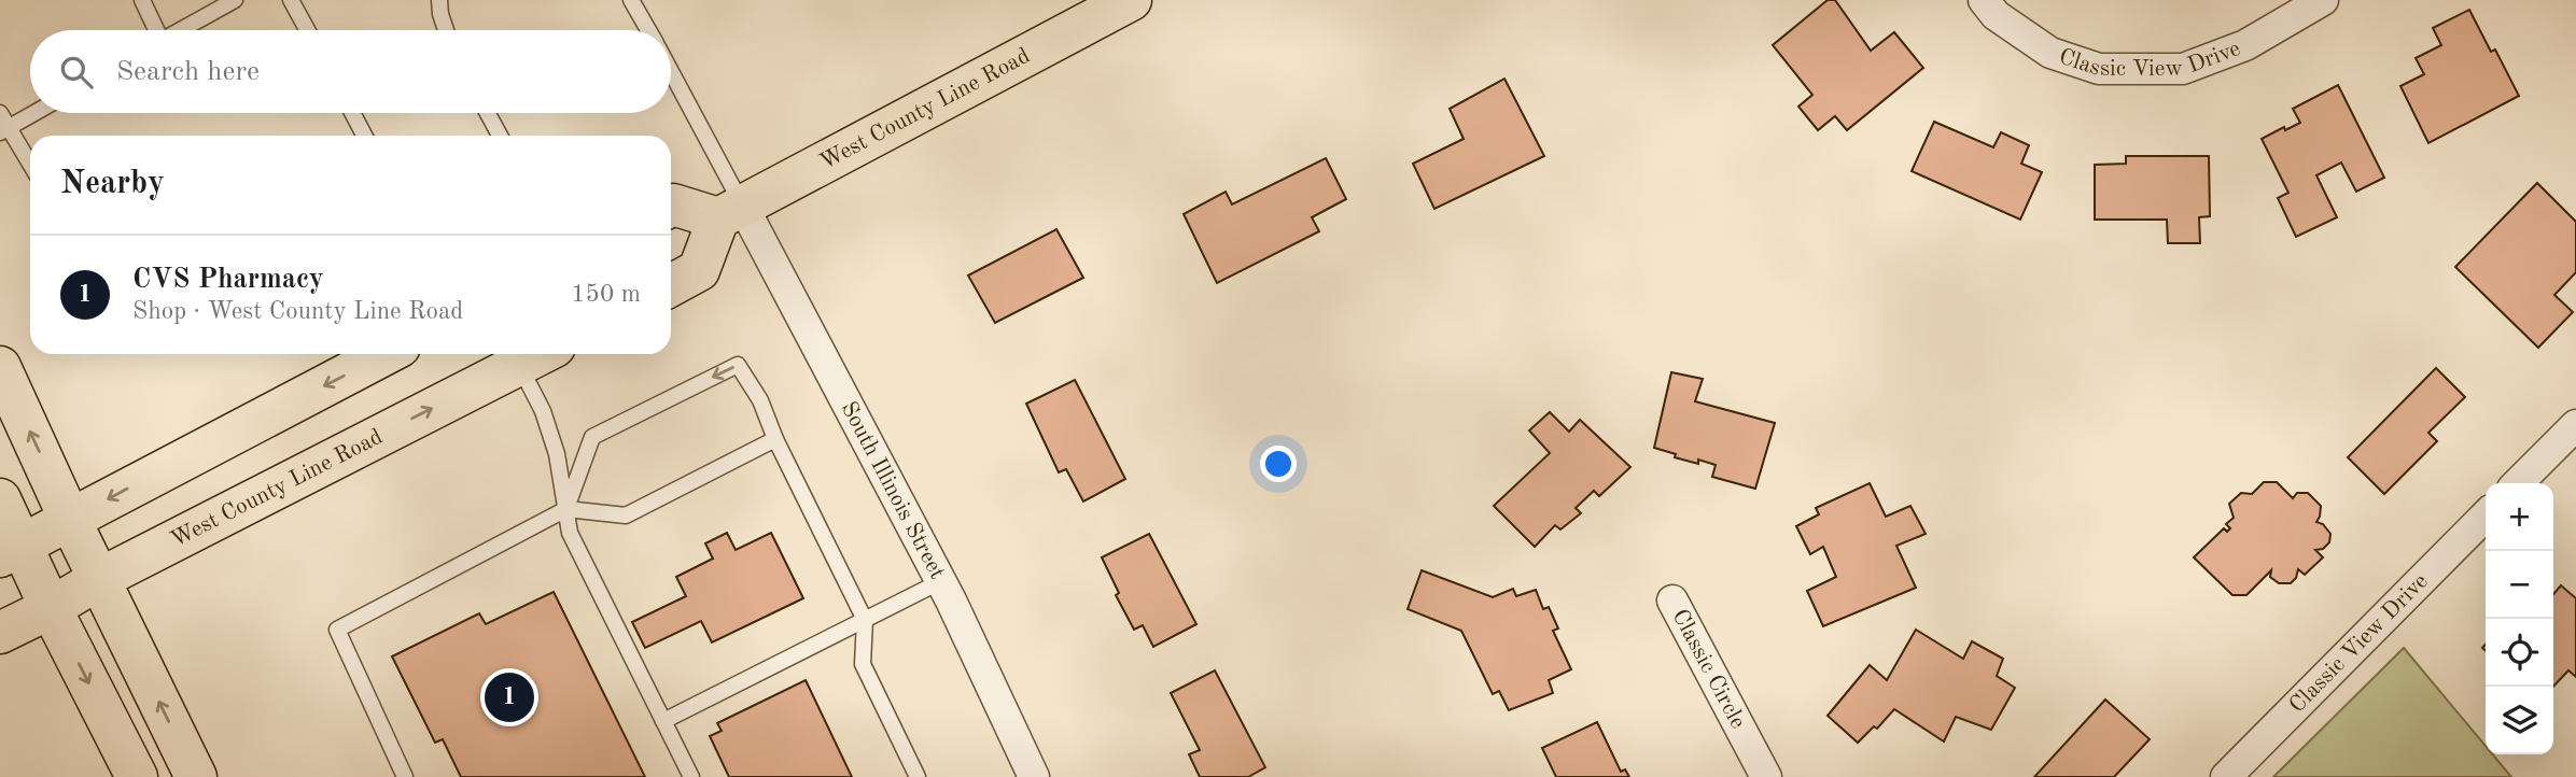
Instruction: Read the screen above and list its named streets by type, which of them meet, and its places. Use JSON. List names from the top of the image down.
{
  "streets": {
    "main road": ["West County Line Road"],
    "street": ["Classic View Drive", "South Illinois Street", "Classic Circle"]
  },
  "crossings": [
    ["West County Line Road", "South Illinois Street"]
  ],
  "page": {
    "search": "Search here",
    "heading": "Nearby",
    "list": [
      {
        "mark": "1",
        "name": "CVS Pharmacy",
        "note": "Shop · West County Line Road",
        "value": "150 m"
      }
    ],
    "map_buttons": ["+", "−"],
    "pins": "1"
  }
}
